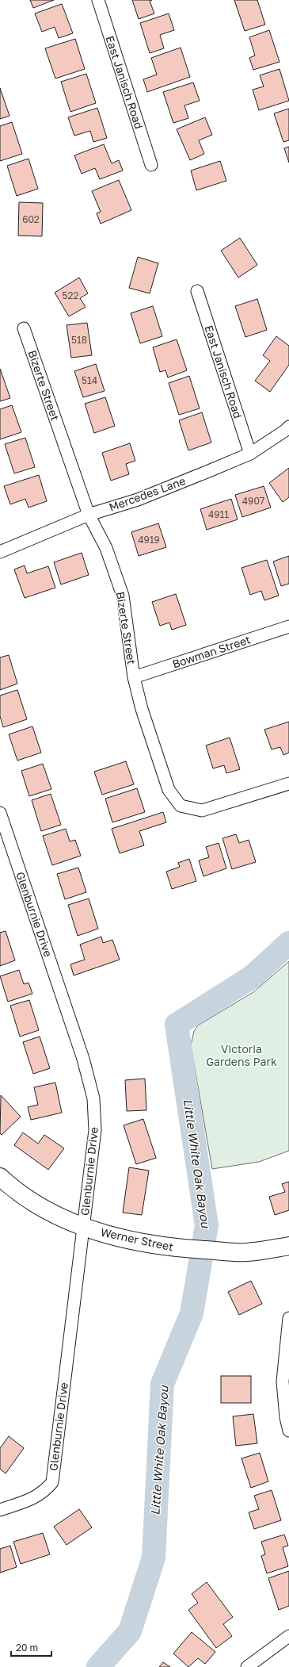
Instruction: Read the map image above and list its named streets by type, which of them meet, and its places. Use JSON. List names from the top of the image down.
{
  "streets": {
    "street": [
      "East Janisch Road",
      "Bizerte Street",
      "Mercedes Lane",
      "Bowman Street",
      "Glenburnie Drive",
      "Werner Street"
    ]
  },
  "crossings": [
    ["East Janisch Road", "Mercedes Lane"],
    ["Bizerte Street", "Mercedes Lane"],
    ["Bizerte Street", "Bowman Street"],
    ["Glenburnie Drive", "Werner Street"]
  ],
  "water": ["Little White Oak Bayou"],
  "parks": ["Victoria Gardens Park"],
  "house_numbers": [
    "602",
    "522",
    "518",
    "514",
    "4907",
    "4911",
    "4919"
  ],
  "scale_bar": "20 m"
}
